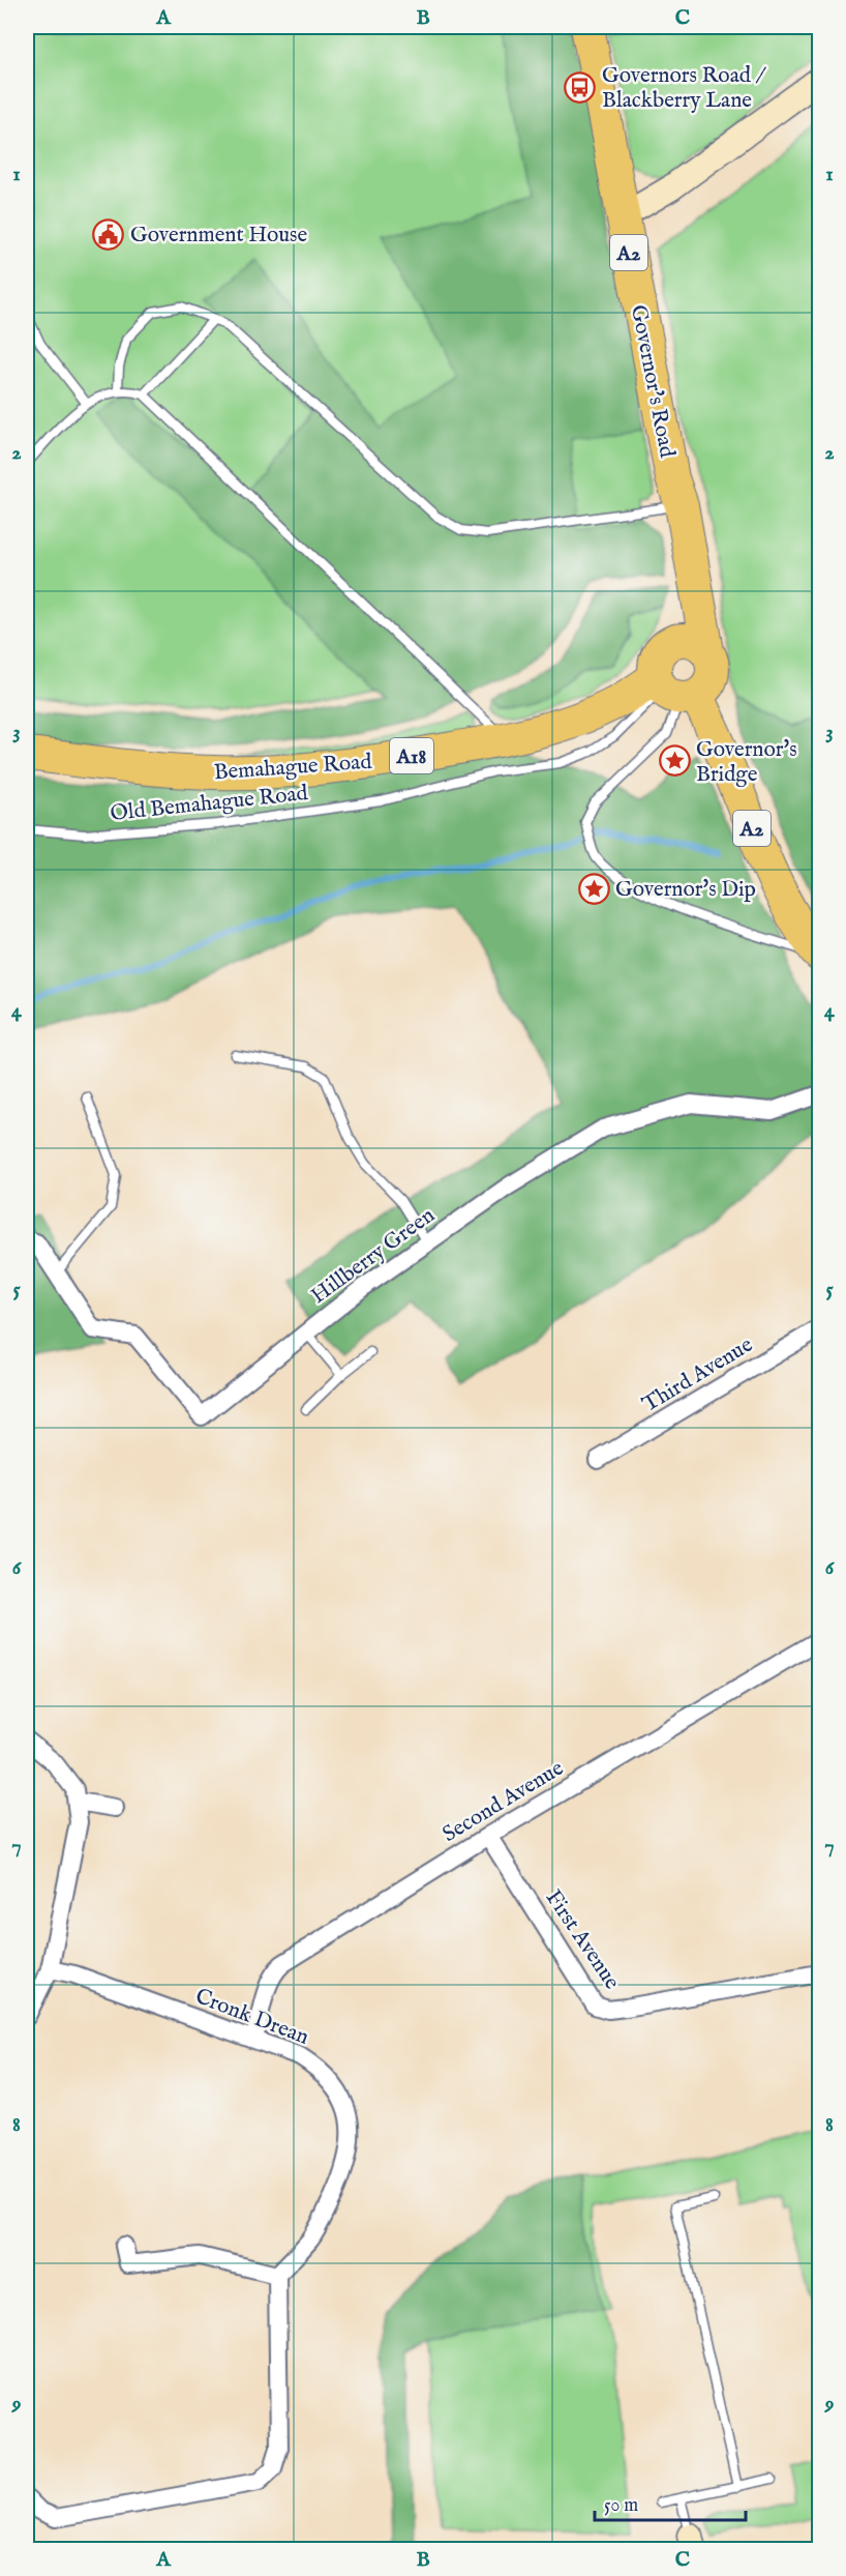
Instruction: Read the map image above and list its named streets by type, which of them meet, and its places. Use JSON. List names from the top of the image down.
{
  "streets": {
    "highway": [
      "A2",
      "Governor's Road",
      "A18",
      "Bemahague Road"
    ],
    "street": [
      "Hillberry Green",
      "Third Avenue",
      "Second Avenue",
      "First Avenue",
      "Cronk Drean"
    ],
    "lane": ["Old Bemahague Road"]
  },
  "crossings": [
    ["A2", "Governor's Road"],
    ["A2", "Bemahague Road"],
    ["A2", "Old Bemahague Road"],
    ["Governor's Road", "Bemahague Road"],
    ["Governor's Road", "Old Bemahague Road"],
    ["Bemahague Road", "Old Bemahague Road"],
    ["Second Avenue", "First Avenue"],
    ["Second Avenue", "Cronk Drean"]
  ],
  "places": {
    "bus stop": ["Governors Road / Blackberry Lane"],
    "public building": ["Government House"],
    "place": ["Governor's Bridge", "Governor's Dip"]
  },
  "scale_bar": "50 m",
  "grid": {
    "columns": ["A", "B", "C"],
    "rows": [
      "1",
      "2",
      "3",
      "4",
      "5",
      "6",
      "7",
      "8",
      "9"
    ]
  }
}
